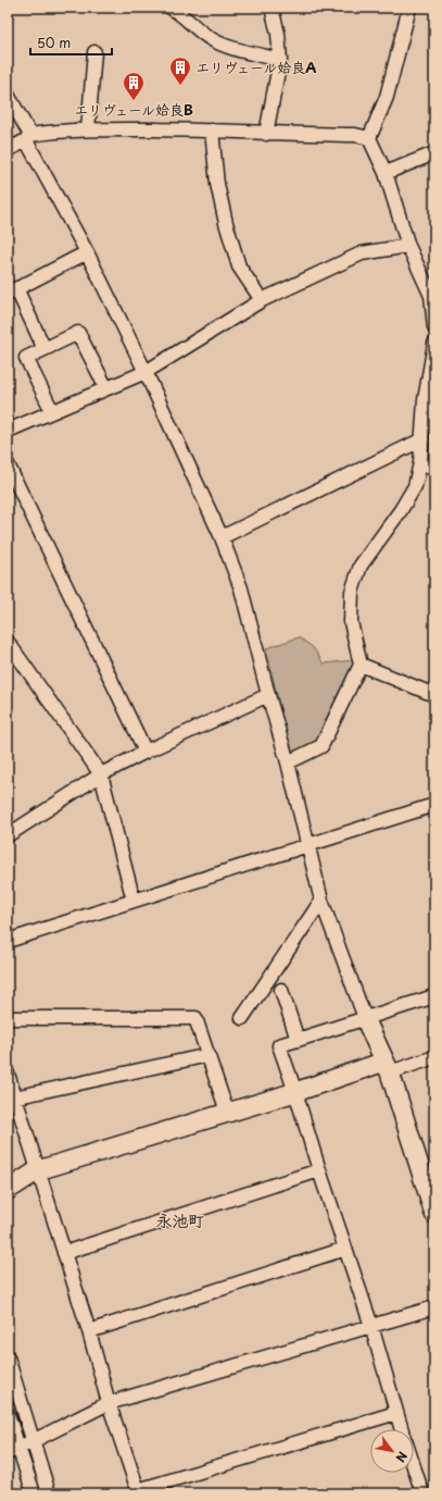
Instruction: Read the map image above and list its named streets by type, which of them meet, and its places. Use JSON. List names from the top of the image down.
{
  "districts": ["永池町"],
  "places": {
    "building": ["エリヴェール姶良A", "エリヴェール姶良B"]
  },
  "scale_bar": "50 m",
  "north": "bottom right"
}
